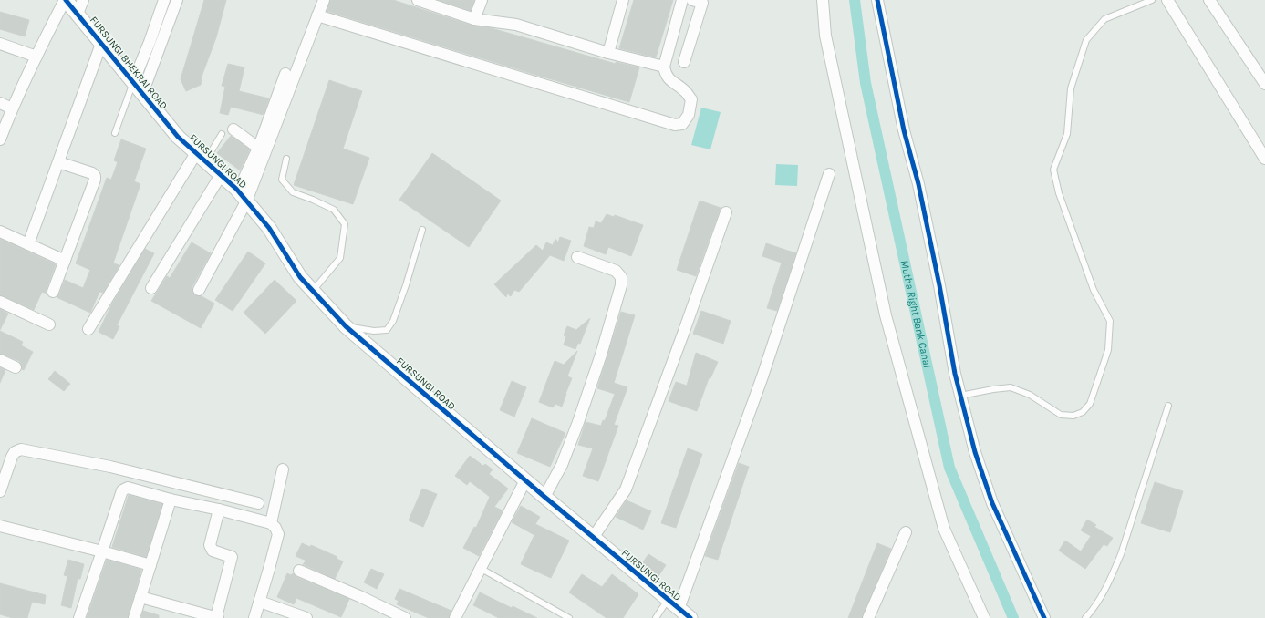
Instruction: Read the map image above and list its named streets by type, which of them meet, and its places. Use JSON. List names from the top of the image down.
{
  "streets": {
    "street": ["FURSUNGI BHEKRAI ROAD", "FURSUNGI ROAD"]
  },
  "crossings": [
    ["FURSUNGI BHEKRAI ROAD", "FURSUNGI ROAD"]
  ],
  "water": ["Mutha Right Bank Canal"]
}
